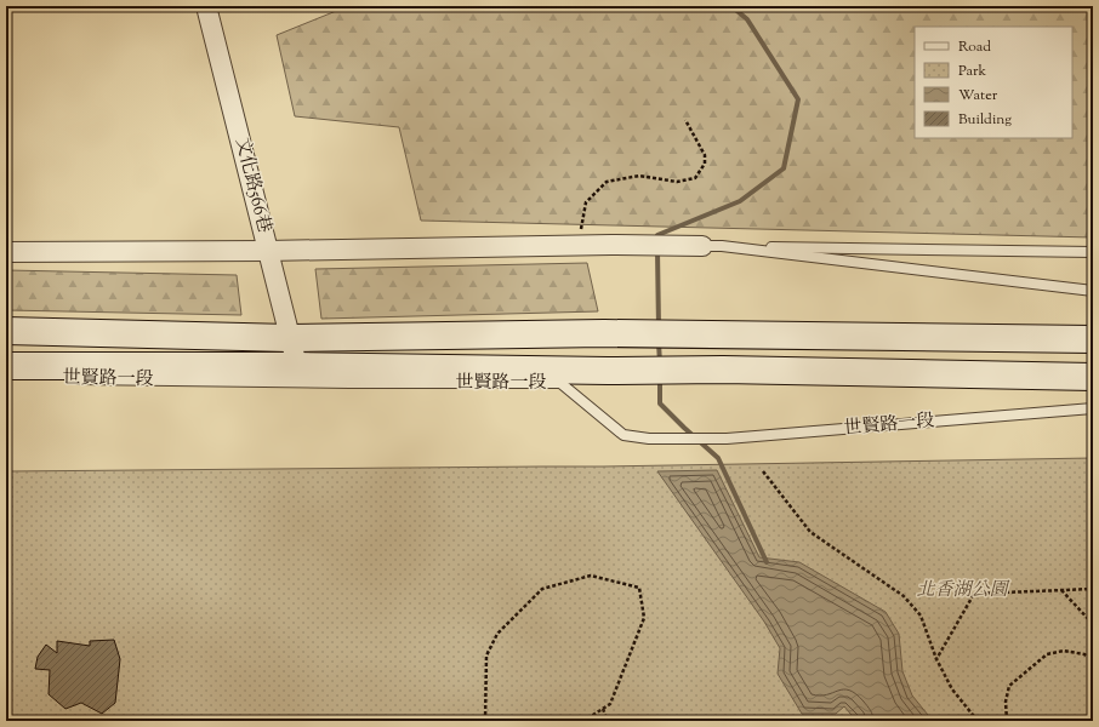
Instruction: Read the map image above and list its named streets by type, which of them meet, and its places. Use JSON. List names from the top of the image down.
{
  "streets": {
    "street": ["文化路566巷", "世賢路一段"]
  },
  "crossings": [
    ["文化路566巷", "世賢路一段"]
  ],
  "parks": ["北香湖公園"],
  "legend": [
    "Road",
    "Park",
    "Water",
    "Building"
  ]
}
